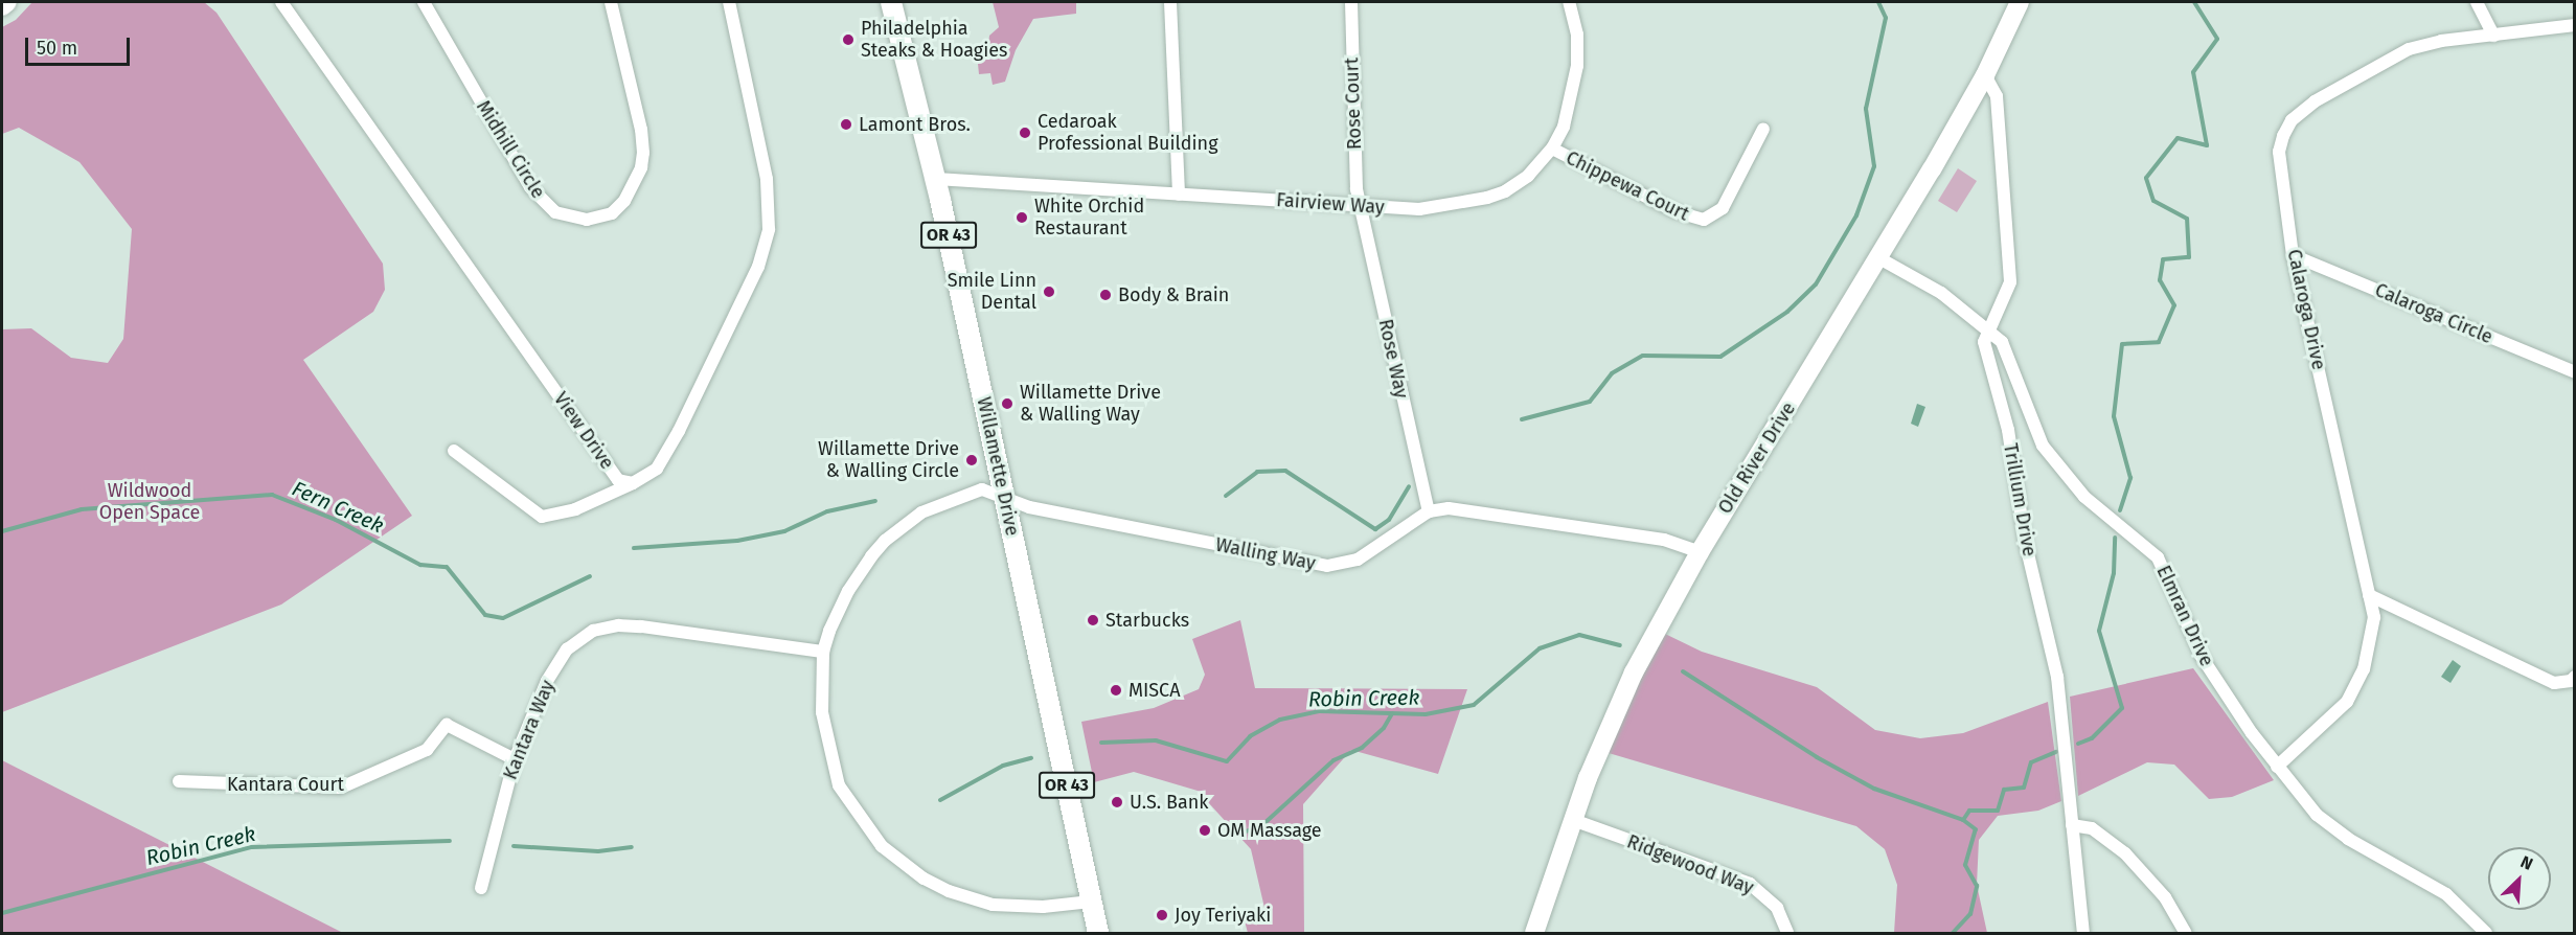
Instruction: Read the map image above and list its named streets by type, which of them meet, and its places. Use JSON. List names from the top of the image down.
{
  "streets": {
    "main road": ["OR 43", "Willamette Drive"],
    "street": [
      "Rose Court",
      "Midhill Circle",
      "Chippewa Court",
      "Fairview Way",
      "Calaroga Drive",
      "Calaroga Circle",
      "Rose Way",
      "View Drive",
      "Old River Drive",
      "Trillium Drive",
      "Walling Way",
      "Elmran Drive",
      "Kantara Way",
      "Kantara Court",
      "Ridgewood Way"
    ]
  },
  "crossings": [
    ["Rose Court", "Fairview Way"],
    ["Rose Court", "Rose Way"],
    ["Chippewa Court", "Fairview Way"],
    ["Fairview Way", "Rose Way"],
    ["Fairview Way", "Willamette Drive"],
    ["Calaroga Drive", "Calaroga Circle"],
    ["Calaroga Drive", "Elmran Drive"],
    ["Rose Way", "Walling Way"],
    ["Old River Drive", "Trillium Drive"],
    ["Old River Drive", "Elmran Drive"],
    ["Old River Drive", "Ridgewood Way"],
    ["Willamette Drive", "Walling Way"],
    ["Trillium Drive", "Elmran Drive"],
    ["Walling Way", "Kantara Way"],
    ["Kantara Way", "Kantara Court"]
  ],
  "water": ["Fern Creek", "Robin Creek"],
  "parks": ["Wildwood Open Space"],
  "places": [
    "Philadelphia Steaks & Hoagies",
    "Lamont Bros.",
    "Cedaroak Professional Building",
    "White Orchid Restaurant",
    "Smile Linn Dental",
    "Body & Brain",
    "Willamette Drive & Walling Way",
    "Willamette Drive & Walling Circle",
    "Starbucks",
    "MISCA",
    "U.S. Bank",
    "OM Massage",
    "Joy Teriyaki"
  ],
  "scale_bar": "50 m",
  "north": "top right"
}
